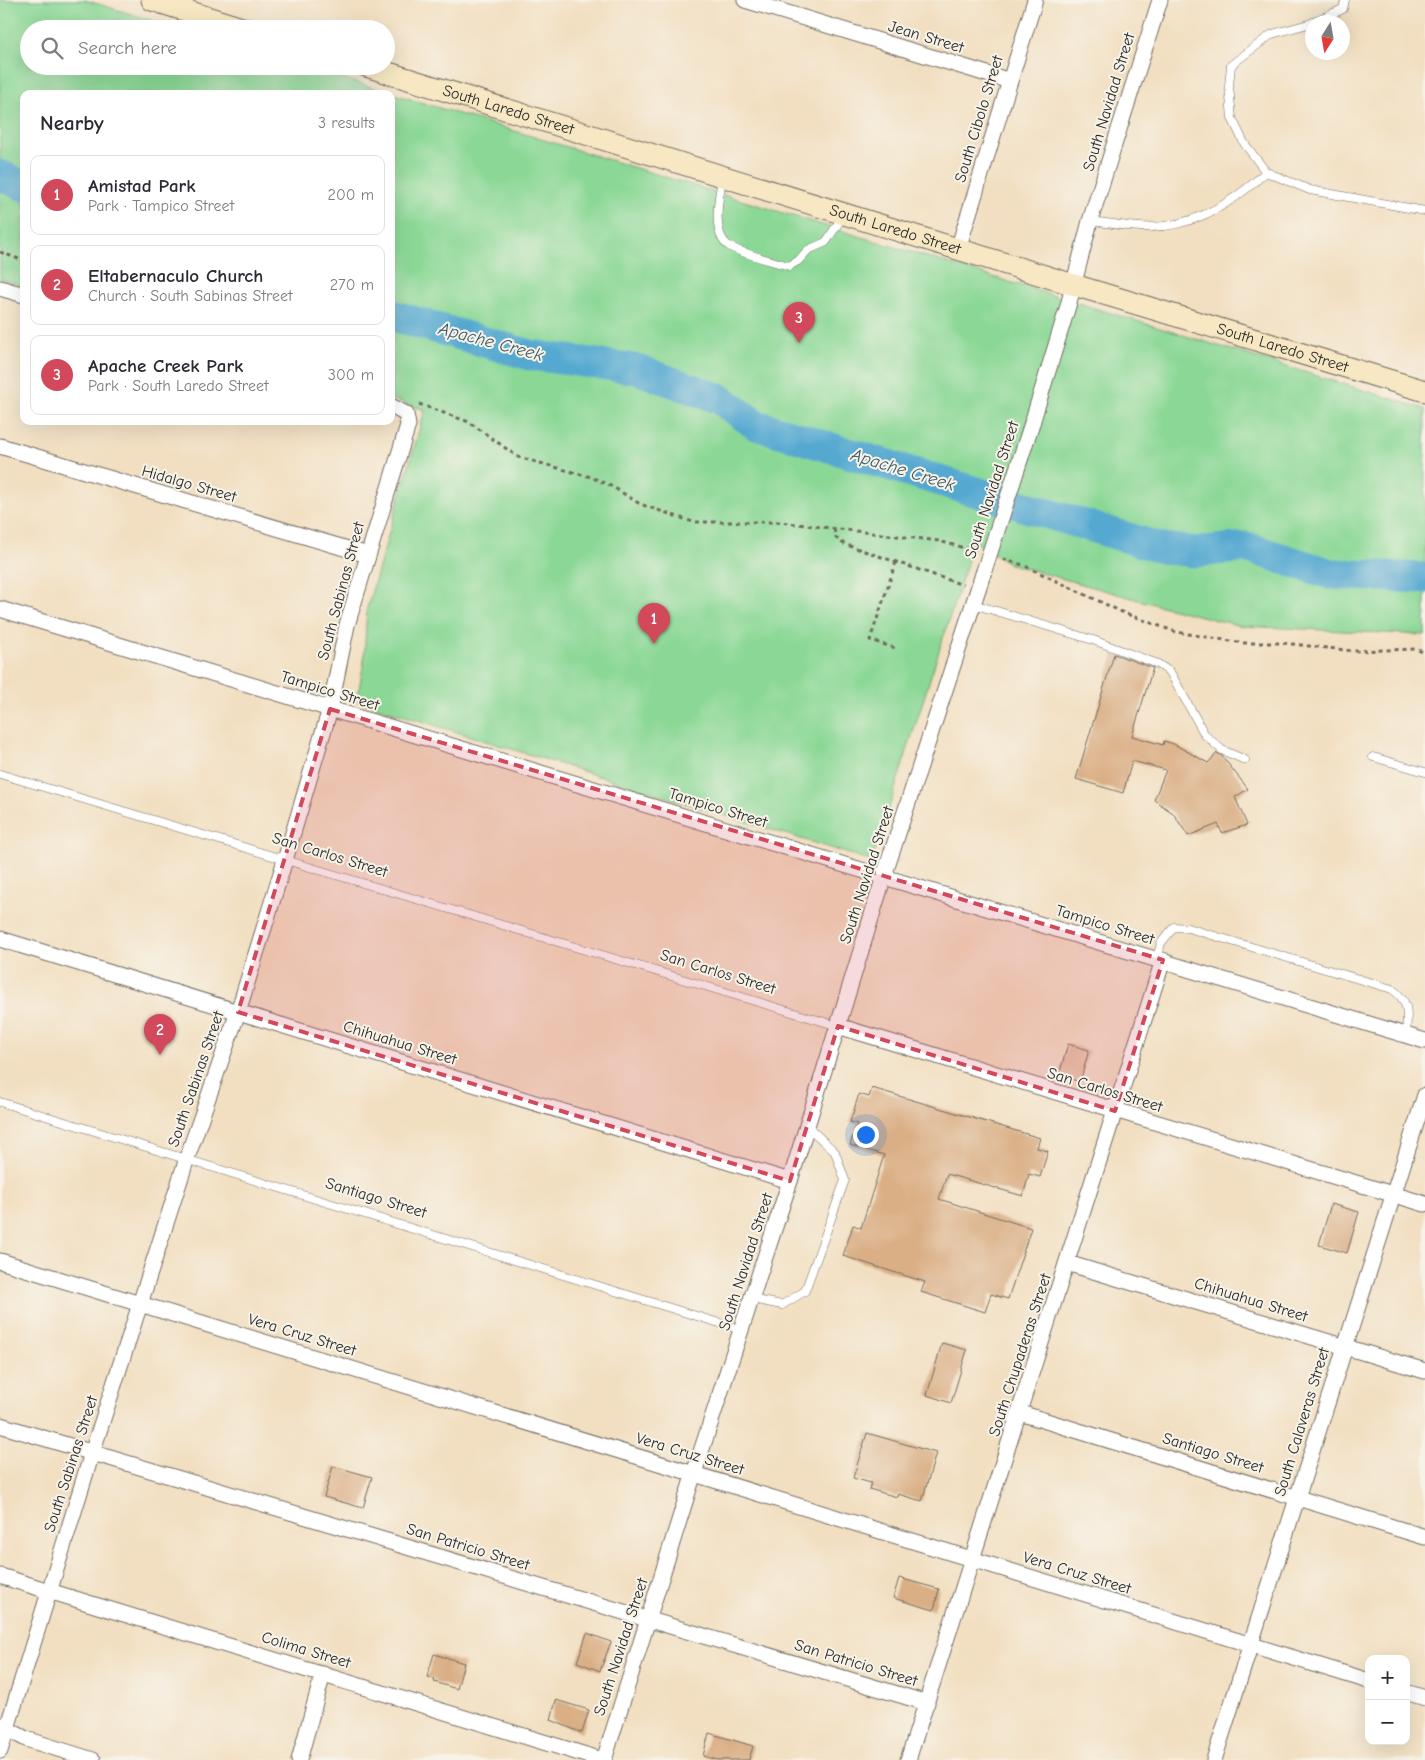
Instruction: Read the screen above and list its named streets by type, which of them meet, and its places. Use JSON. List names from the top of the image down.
{
  "streets": {
    "main road": ["South Laredo Street"],
    "street": [
      "Jean Street",
      "South Navidad Street",
      "South Cibolo Street",
      "Hidalgo Street",
      "South Sabinas Street",
      "Tampico Street",
      "San Carlos Street",
      "Chihuahua Street",
      "Santiago Street",
      "Vera Cruz Street",
      "South Chupaderas Street",
      "South Calaveras Street",
      "San Patricio Street",
      "Colima Street"
    ]
  },
  "crossings": [
    ["Jean Street", "South Cibolo Street"],
    ["South Navidad Street", "South Laredo Street"],
    ["South Navidad Street", "Tampico Street"],
    ["South Navidad Street", "San Carlos Street"],
    ["South Navidad Street", "Chihuahua Street"],
    ["South Navidad Street", "Santiago Street"],
    ["South Navidad Street", "Vera Cruz Street"],
    ["South Navidad Street", "San Patricio Street"],
    ["South Navidad Street", "Colima Street"],
    ["South Laredo Street", "South Cibolo Street"],
    ["Hidalgo Street", "South Sabinas Street"],
    ["South Sabinas Street", "Tampico Street"],
    ["South Sabinas Street", "San Carlos Street"],
    ["South Sabinas Street", "Chihuahua Street"],
    ["South Sabinas Street", "Santiago Street"],
    ["South Sabinas Street", "Vera Cruz Street"],
    ["South Sabinas Street", "San Patricio Street"],
    ["South Sabinas Street", "Colima Street"],
    ["Tampico Street", "South Chupaderas Street"],
    ["San Carlos Street", "South Chupaderas Street"],
    ["San Carlos Street", "South Calaveras Street"],
    ["Chihuahua Street", "South Chupaderas Street"],
    ["Chihuahua Street", "South Calaveras Street"],
    ["Santiago Street", "South Chupaderas Street"],
    ["Santiago Street", "South Calaveras Street"],
    ["Vera Cruz Street", "South Chupaderas Street"],
    ["Vera Cruz Street", "South Calaveras Street"],
    ["South Chupaderas Street", "San Patricio Street"]
  ],
  "water": ["Apache Creek"],
  "north": "bottom",
  "page": {
    "search": "Search here",
    "heading": ["Nearby", "3 results"],
    "list": [
      {
        "mark": "1",
        "name": "Amistad Park",
        "note": "Park · Tampico Street",
        "value": "200 m"
      },
      {
        "mark": "2",
        "name": "Eltabernaculo Church",
        "note": "Church · South Sabinas Street",
        "value": "270 m"
      },
      {
        "mark": "3",
        "name": "Apache Creek Park",
        "note": "Park · South Laredo Street",
        "value": "300 m"
      }
    ],
    "pins": ["3", "1", "2"],
    "map_buttons": ["+", "−"]
  }
}
